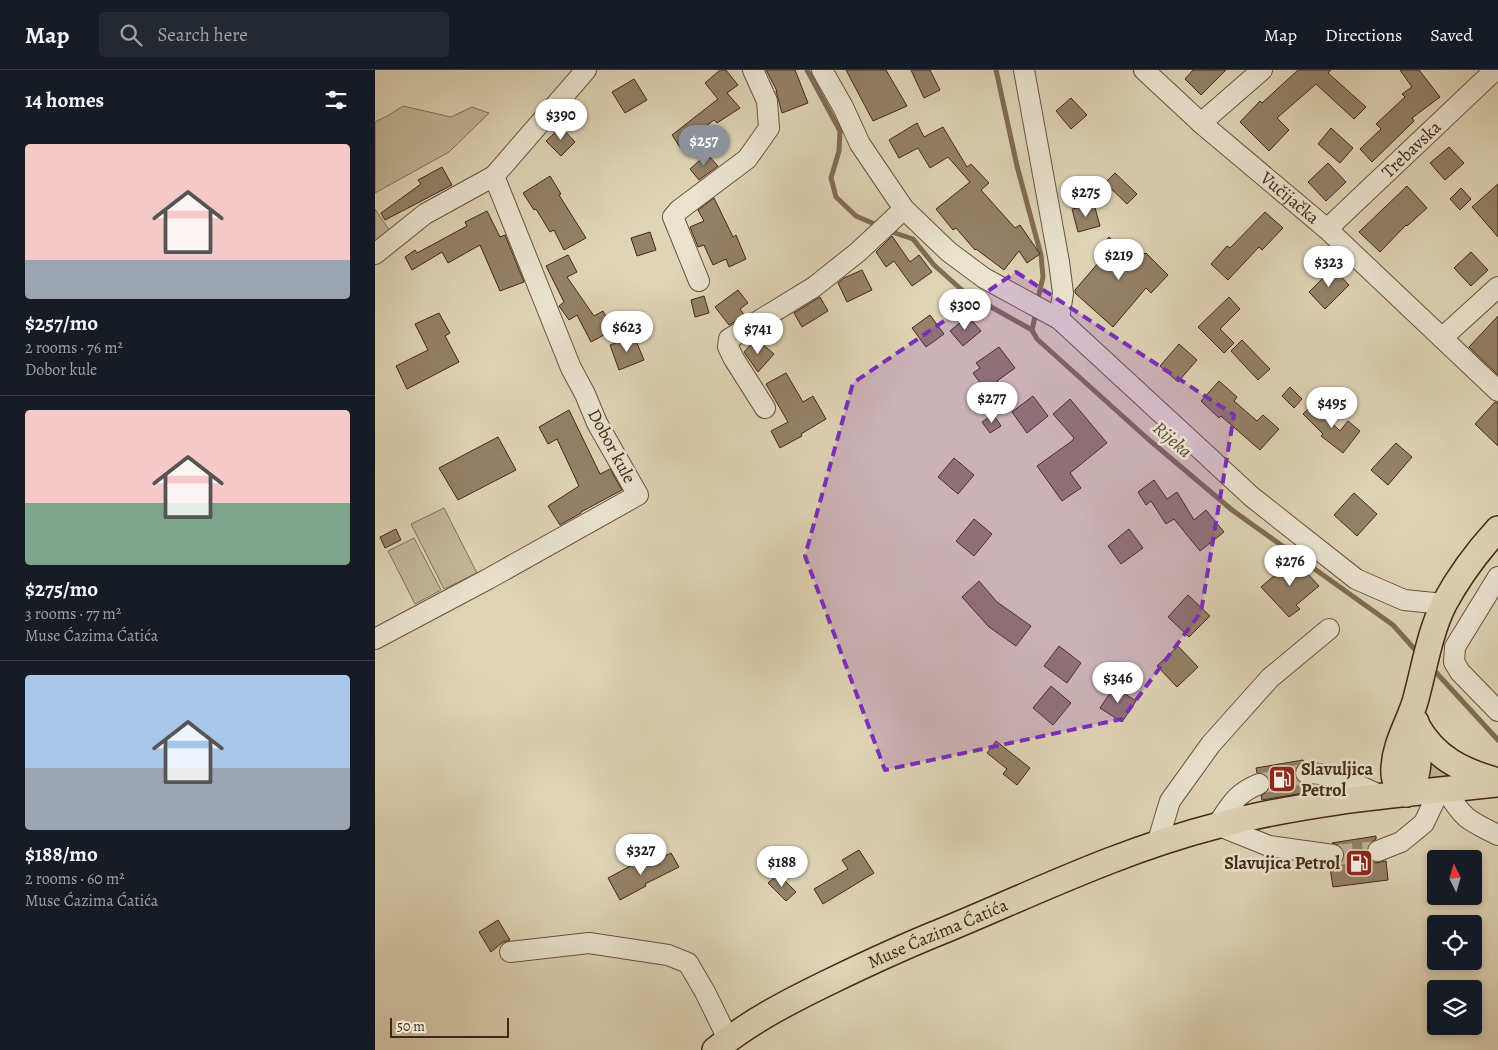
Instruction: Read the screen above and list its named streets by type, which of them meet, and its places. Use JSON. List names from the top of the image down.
{
  "streets": {
    "main road": ["Muse Ćazima Ćatića"],
    "street": ["Trebavska", "Vučijačka", "Dobor kule"]
  },
  "crossings": [
    ["Trebavska", "Vučijačka"]
  ],
  "water": ["Rijeka"],
  "places": {
    "fuel station": ["Slavuljica Petrol", "Slavujica Petrol"]
  },
  "scale_bar": "50 m",
  "north": "top",
  "page": {
    "header": "Map",
    "search": "Search here",
    "nav": ["Map", "Directions", "Saved"],
    "heading": "14 homes",
    "price": [
      "$390",
      "$257",
      "$275",
      "$219",
      "$323",
      "$300",
      "$623",
      "$741",
      "$277",
      "$495",
      "$276",
      "$346",
      "$327",
      "$188"
    ],
    "list": [
      {
        "name": "$257/mo",
        "note": "2 rooms · 76 m² · Dobor kule"
      },
      {
        "name": "$275/mo",
        "note": "3 rooms · 77 m² · Muse Ćazima Ćatića"
      },
      {
        "name": "$188/mo",
        "note": "2 rooms · 60 m² · Muse Ćazima Ćatića"
      }
    ],
    "scale": "50 m"
  }
}
